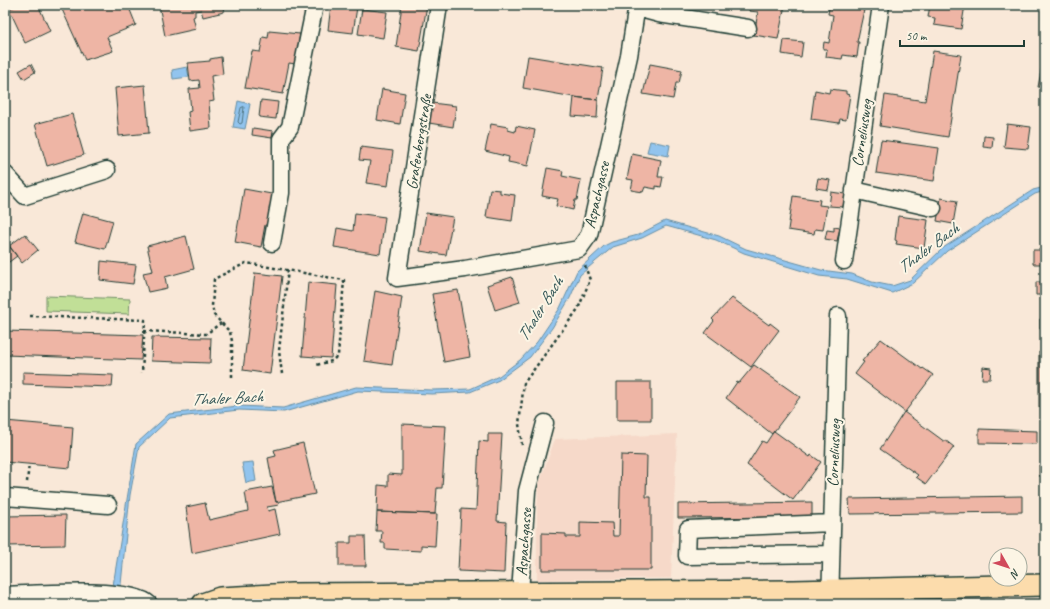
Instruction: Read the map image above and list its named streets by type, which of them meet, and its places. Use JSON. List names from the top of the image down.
{
  "streets": {
    "street": ["Corneliusweg", "Grafenbergstraße", "Aspachgasse"]
  },
  "crossings": [
    ["Grafenbergstraße", "Aspachgasse"]
  ],
  "water": ["Thaler Bach"],
  "scale_bar": "50 m",
  "north": "bottom right"
}
